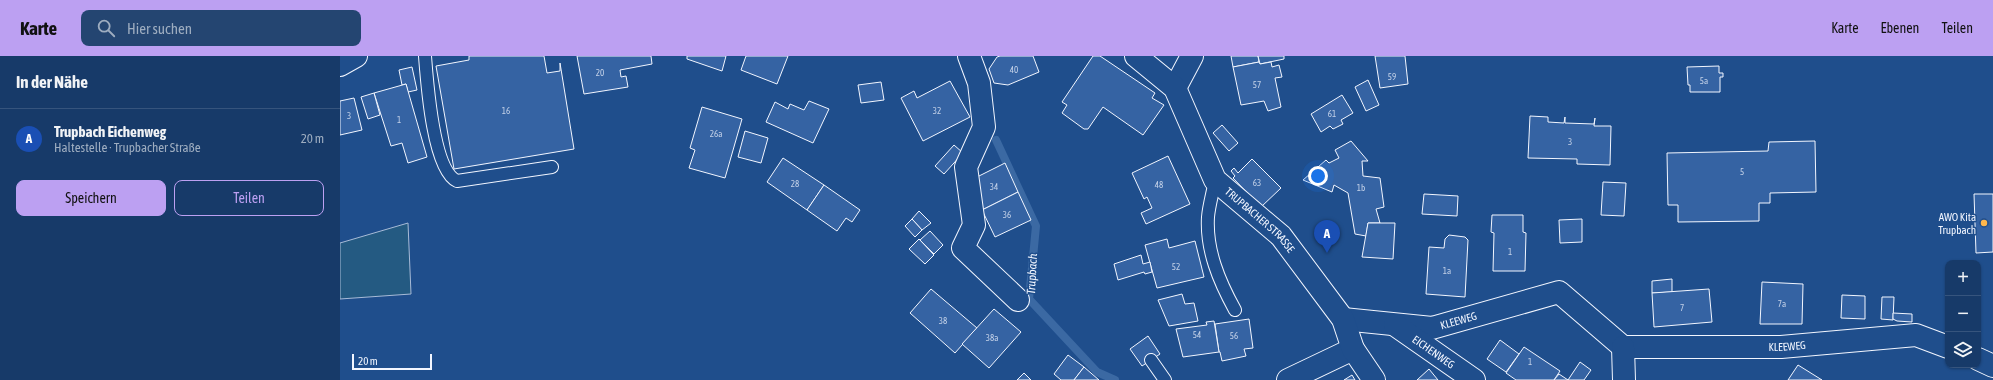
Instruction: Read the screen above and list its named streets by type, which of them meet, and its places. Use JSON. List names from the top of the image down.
{
  "streets": {
    "street": ["TRUPBACHER STRASSE", "KLEEWEG", "EICHENWEG"]
  },
  "crossings": [
    ["TRUPBACHER STRASSE", "KLEEWEG"],
    ["KLEEWEG", "EICHENWEG"]
  ],
  "water": ["Trupbach"],
  "places": ["AWO Kita Trupbach"],
  "house_numbers": [
    "40",
    "20",
    "59",
    "5a",
    "57",
    "16",
    "32",
    "61",
    "3",
    "1",
    "26a",
    "3",
    "5",
    "63",
    "28",
    "48",
    "34",
    "1b",
    "36",
    "1",
    "52",
    "1a",
    "7a",
    "7",
    "38",
    "54",
    "56",
    "38a",
    "1"
  ],
  "scale_bar": "20 m",
  "page": {
    "header": "Karte",
    "search": "Hier suchen",
    "nav": ["Karte", "Ebenen", "Teilen"],
    "heading": "In der Nähe",
    "list": [
      {
        "mark": "A",
        "name": "Trupbach Eichenweg",
        "note": "Haltestelle · Trupbacher Straße",
        "value": "20 m"
      }
    ],
    "buttons": ["Speichern", "Teilen"],
    "pins": "A",
    "map_buttons": ["+", "−"],
    "scale": "20 m"
  }
}
